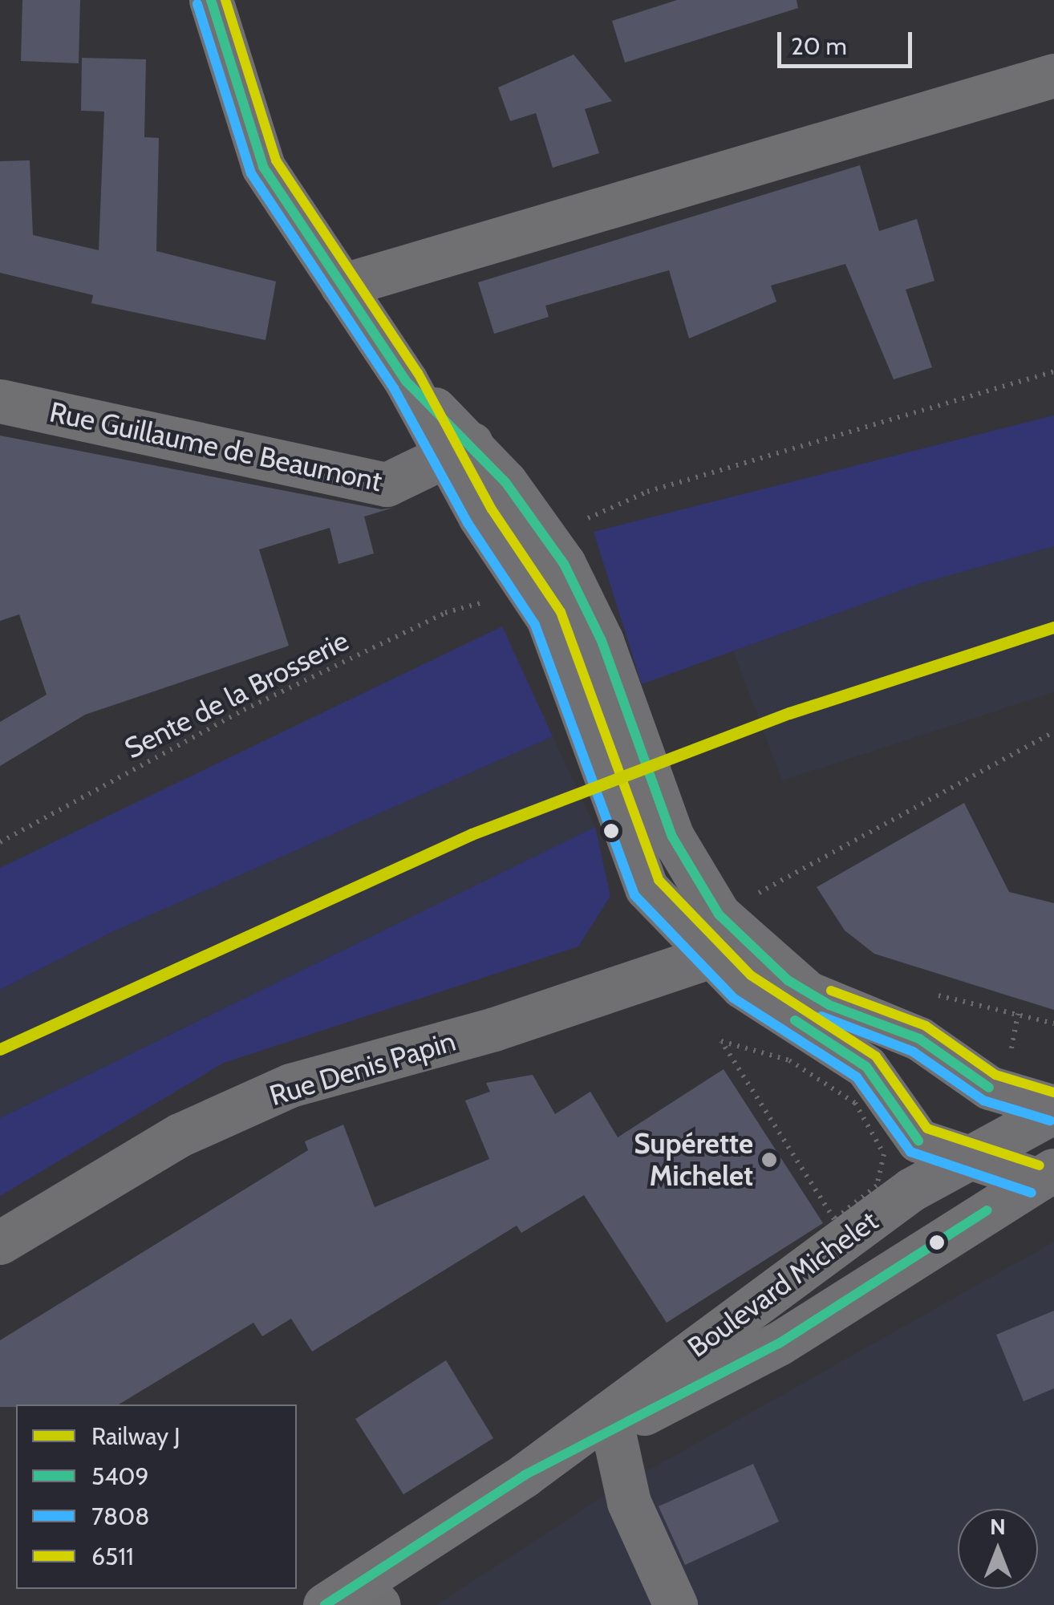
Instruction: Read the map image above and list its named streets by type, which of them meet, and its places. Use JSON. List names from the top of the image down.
{
  "streets": {
    "main road": ["Boulevard Michelet"],
    "street": ["Rue Guillaume de Beaumont", "Rue Denis Papin"],
    "path": ["Sente de la Brosserie"]
  },
  "places": ["Supérette Michelet"],
  "lines": [
    "transit line 5409",
    "transit line 6511",
    "transit line 7808",
    "rail line J"
  ],
  "legend": [
    "Railway J",
    "5409",
    "7808",
    "6511"
  ],
  "scale_bar": "20 m",
  "north": "top"
}
